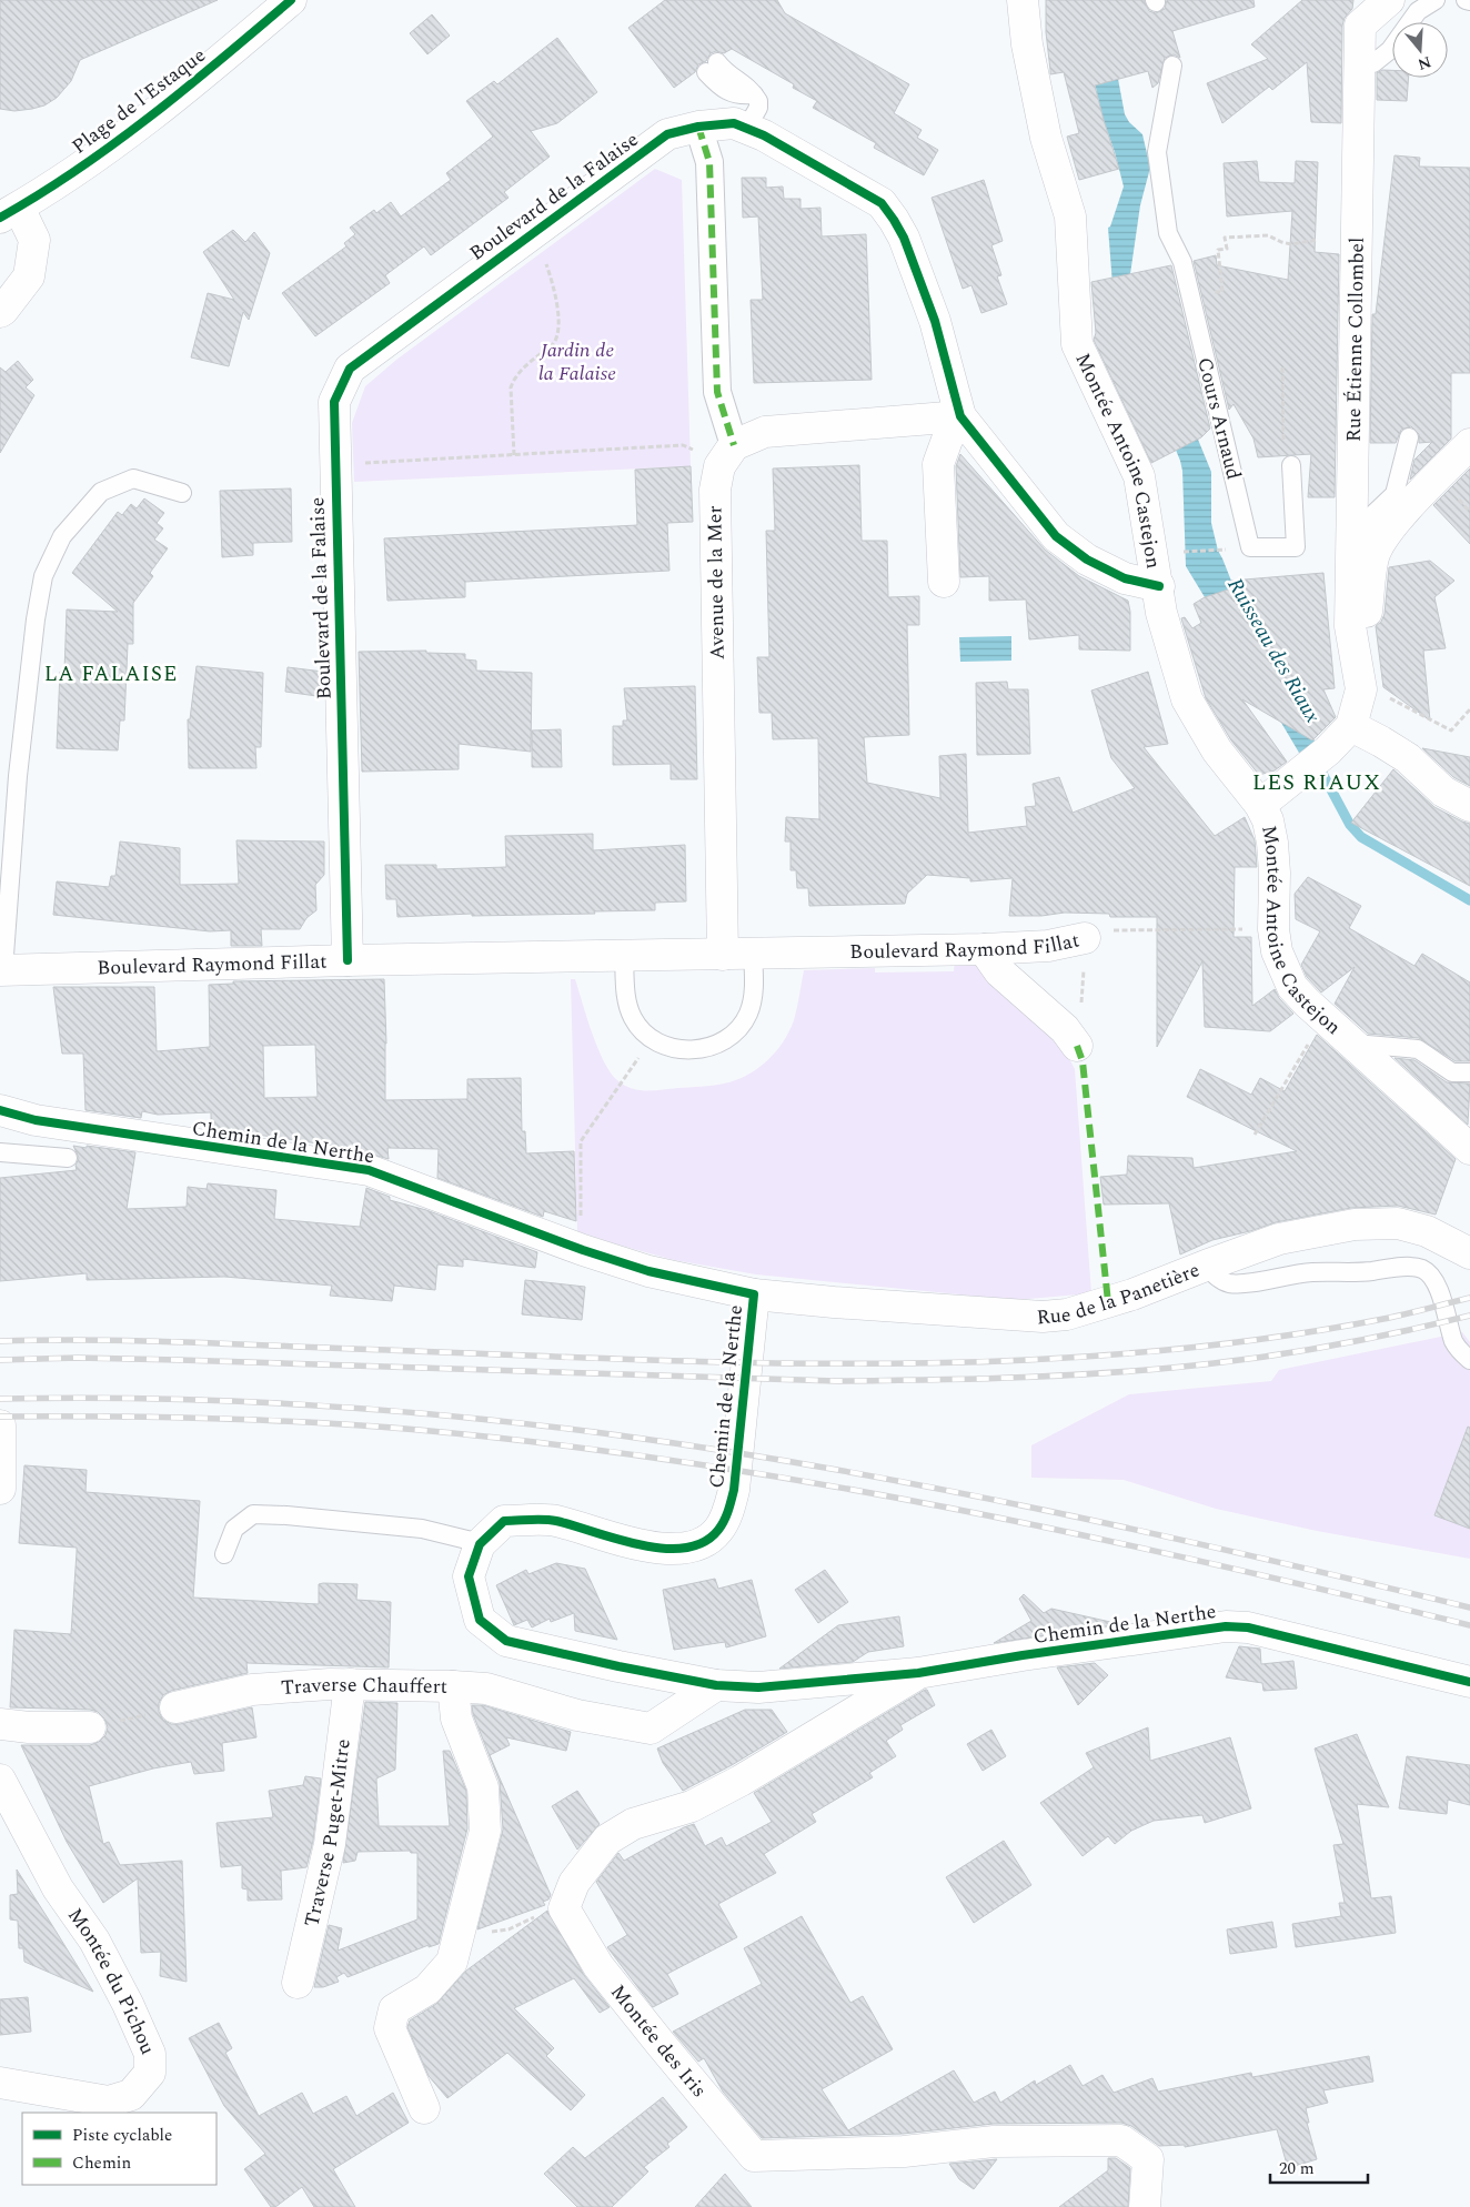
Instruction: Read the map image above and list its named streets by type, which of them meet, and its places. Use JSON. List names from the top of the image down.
{
  "streets": {
    "street": [
      "Plage de l'Estaque",
      "Boulevard de la Falaise",
      "Rue Étienne Collombel",
      "Montée Antoine Castejon",
      "Avenue de la Mer",
      "Boulevard Raymond Fillat",
      "Chemin de la Nerthe",
      "Rue de la Panetière",
      "Traverse Chauffert",
      "Traverse Puget-Mitre",
      "Montée du Pichou",
      "Montée des Iris"
    ],
    "lane": ["Cours Arnaud"]
  },
  "crossings": [
    ["Boulevard de la Falaise", "Montée Antoine Castejon"],
    ["Boulevard de la Falaise", "Boulevard Raymond Fillat"],
    ["Montée Antoine Castejon", "Boulevard Raymond Fillat"],
    ["Avenue de la Mer", "Boulevard Raymond Fillat"],
    ["Chemin de la Nerthe", "Rue de la Panetière"],
    ["Chemin de la Nerthe", "Traverse Chauffert"],
    ["Traverse Chauffert", "Traverse Puget-Mitre"]
  ],
  "districts": ["LA FALAISE", "LES RIAUX"],
  "water": ["Ruisseau des Riaux"],
  "parks": ["Jardin de la Falaise"],
  "legend": ["Piste cyclable", "Chemin"],
  "scale_bar": "20 m",
  "north": "bottom"
}
